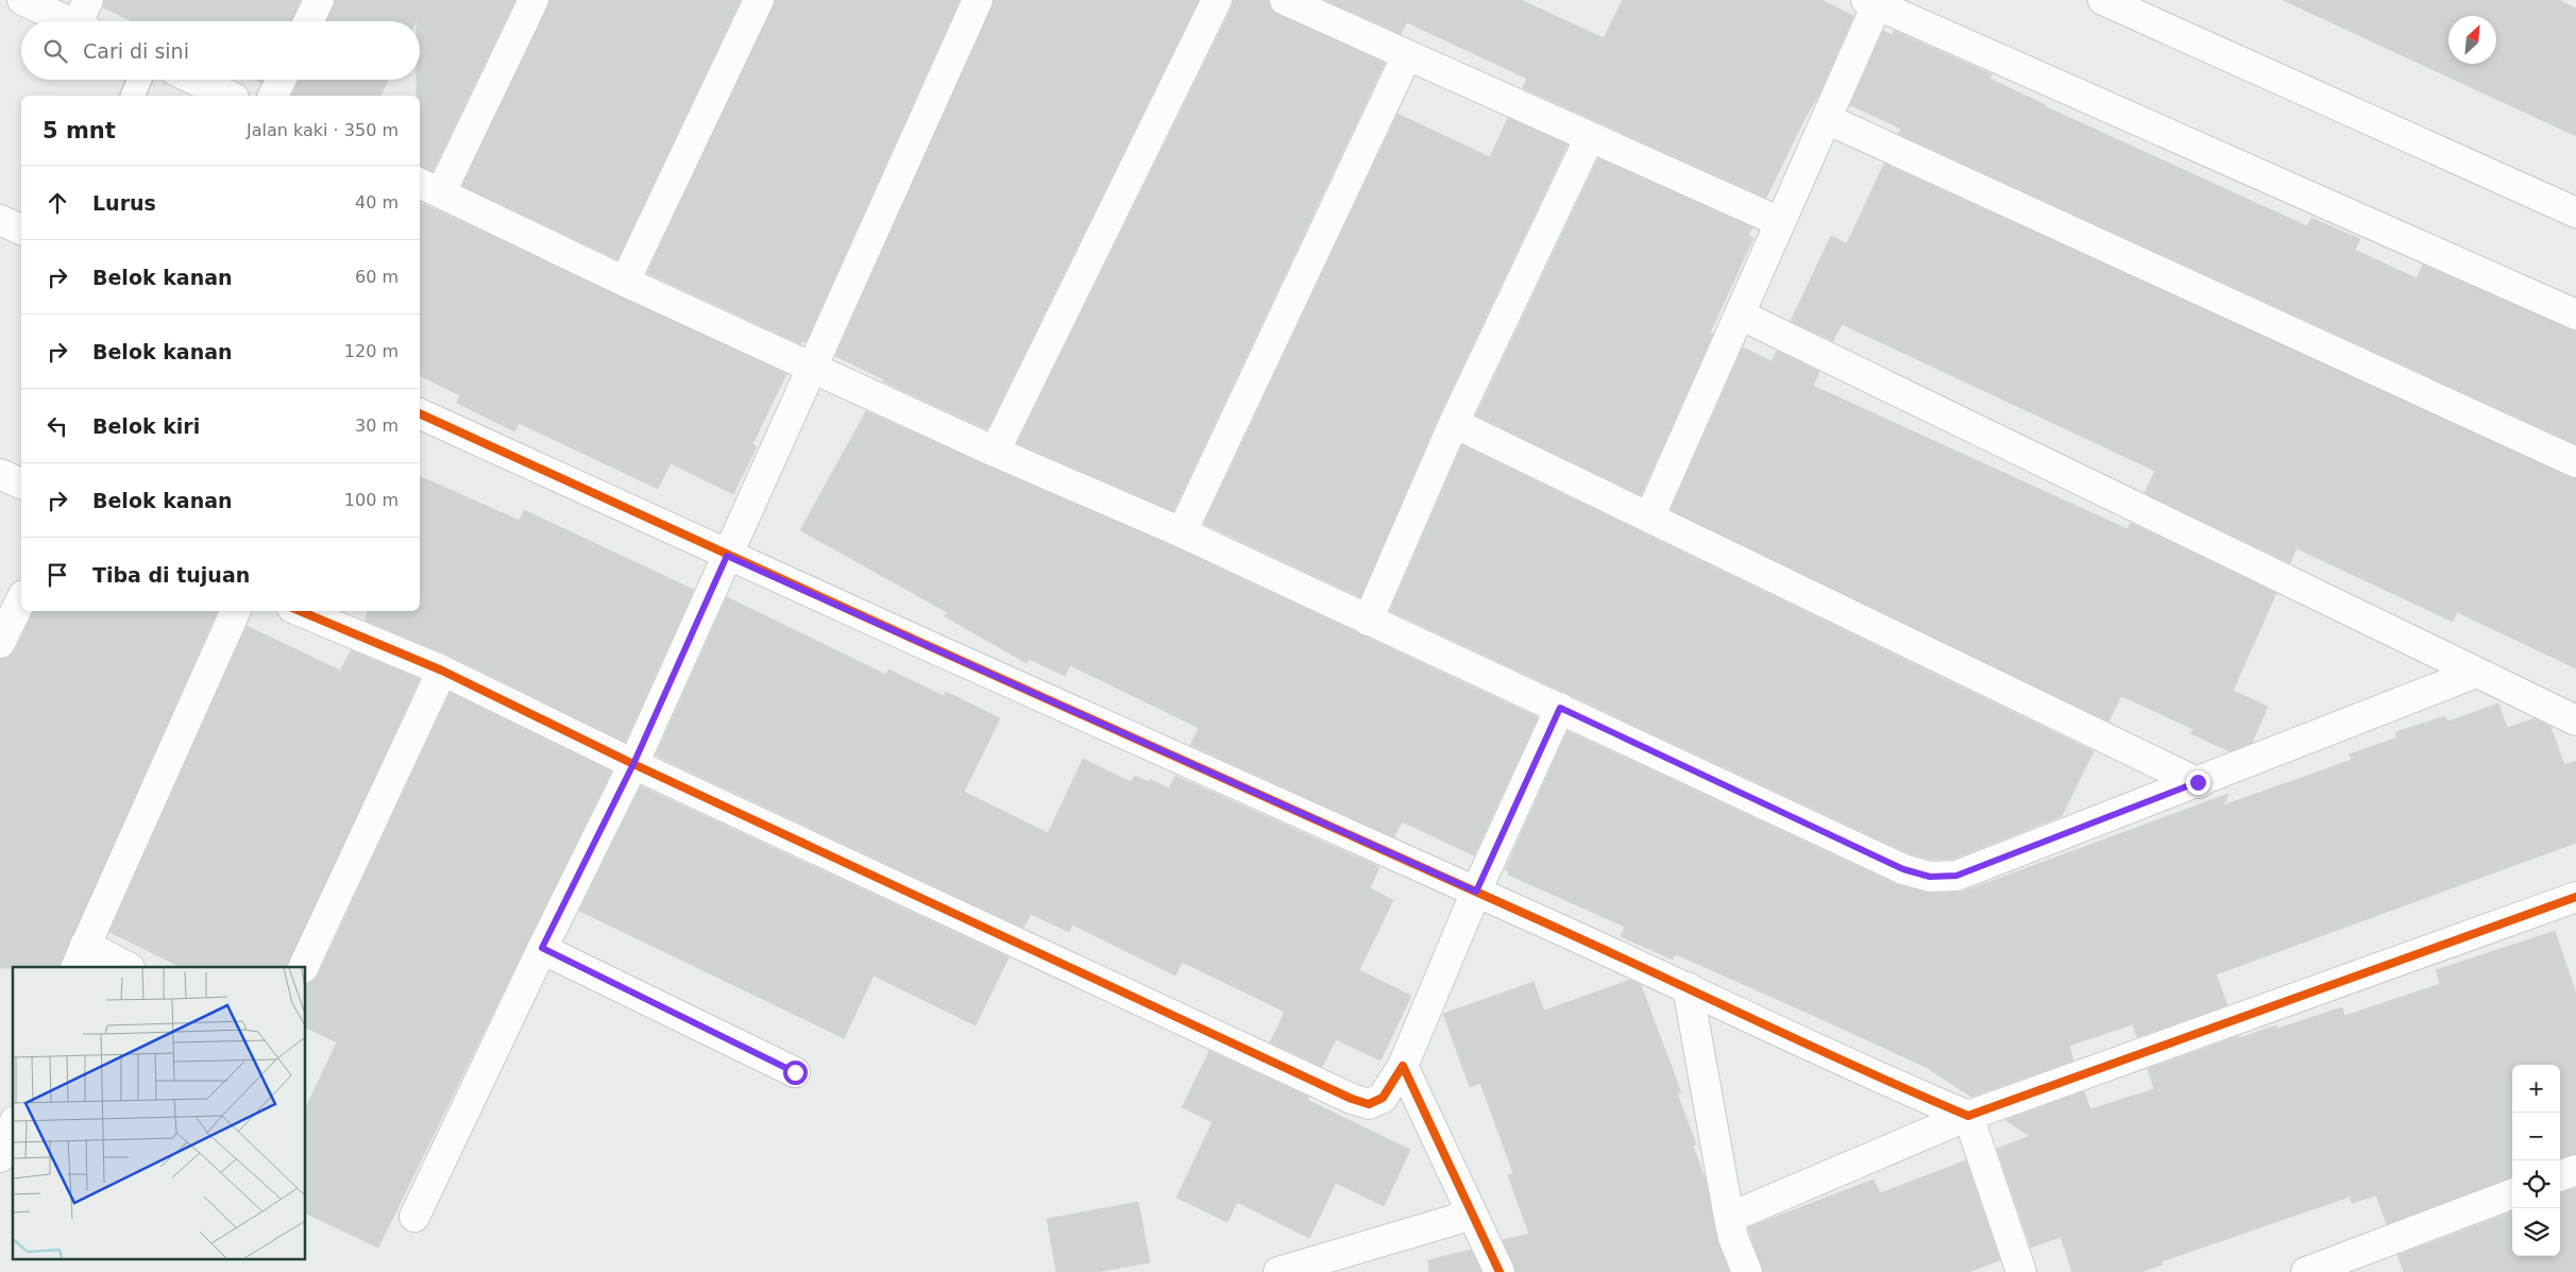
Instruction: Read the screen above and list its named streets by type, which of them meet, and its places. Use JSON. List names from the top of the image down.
{
  "north": "top right",
  "page": {
    "search": "Cari di sini",
    "heading": ["5 mnt", "Jalan kaki · 350 m"],
    "list": [
      ["Lurus", "40 m"],
      ["Belok kanan", "60 m"],
      ["Belok kanan", "120 m"],
      ["Belok kiri", "30 m"],
      ["Belok kanan", "100 m"],
      "Tiba di tujuan"
    ],
    "map_buttons": ["+", "−"]
  }
}
